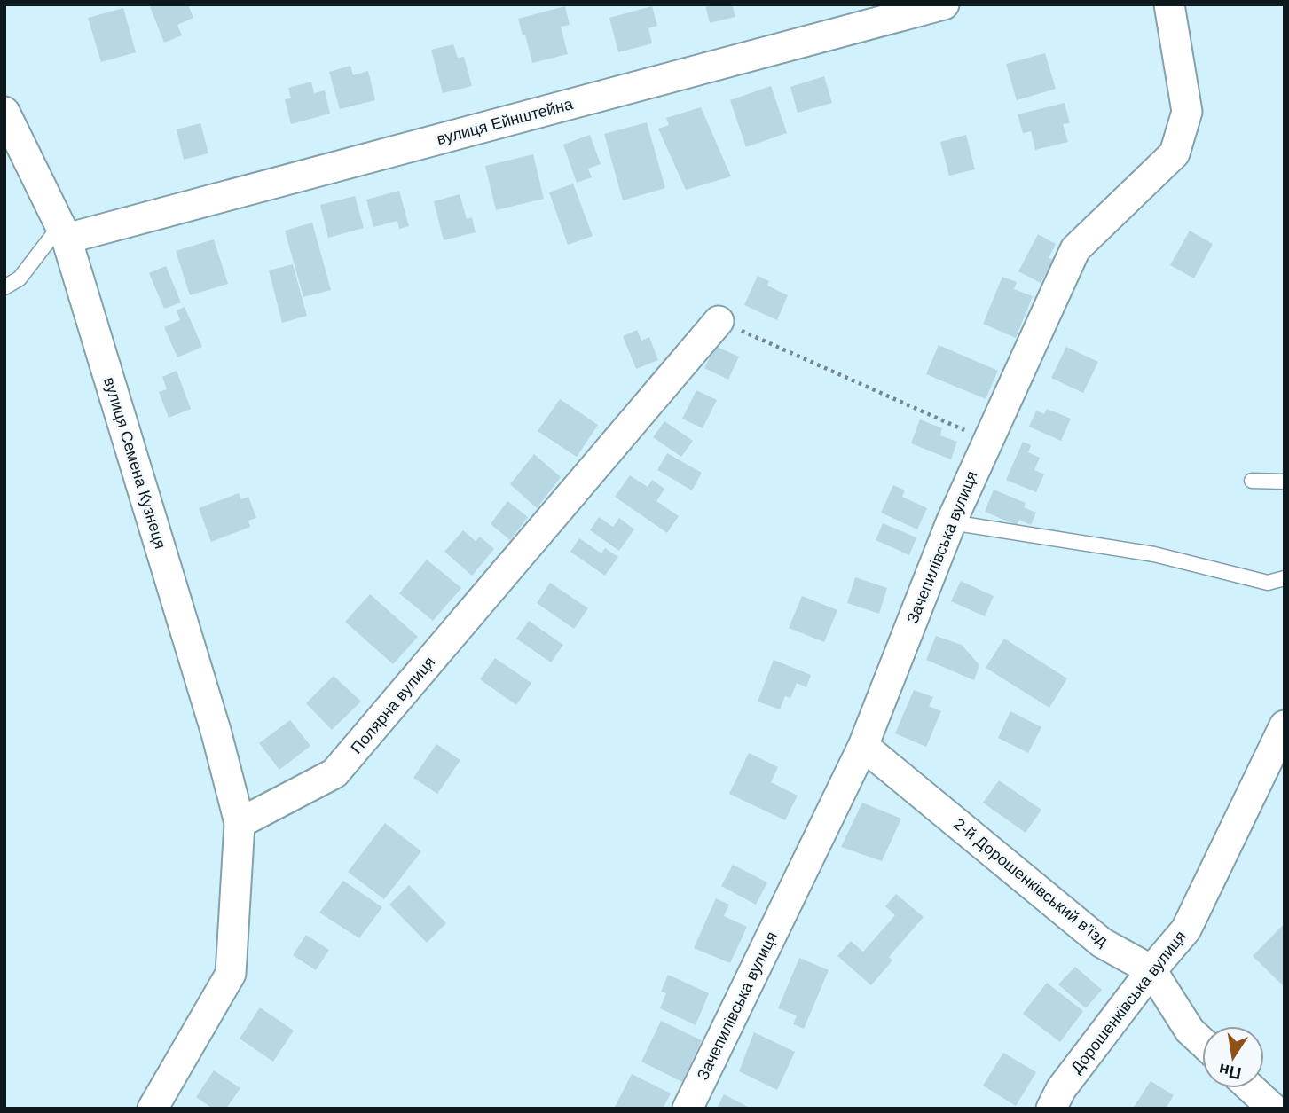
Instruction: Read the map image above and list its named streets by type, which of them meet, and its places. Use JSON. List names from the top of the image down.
{
  "streets": {
    "street": [
      "вулиця Ейнштейна",
      "вулиця Семена Кузнеця",
      "Зачепилівська вулиця",
      "Полярна вулиця",
      "2-й Дорошенківський в’їзд",
      "Дорошенківська вулиця"
    ]
  },
  "crossings": [
    ["вулиця Ейнштейна", "вулиця Семена Кузнеця"],
    ["вулиця Семена Кузнеця", "Полярна вулиця"],
    ["Зачепилівська вулиця", "2-й Дорошенківський в’їзд"],
    ["2-й Дорошенківський в’їзд", "Дорошенківська вулиця"]
  ],
  "north": "bottom"
}
